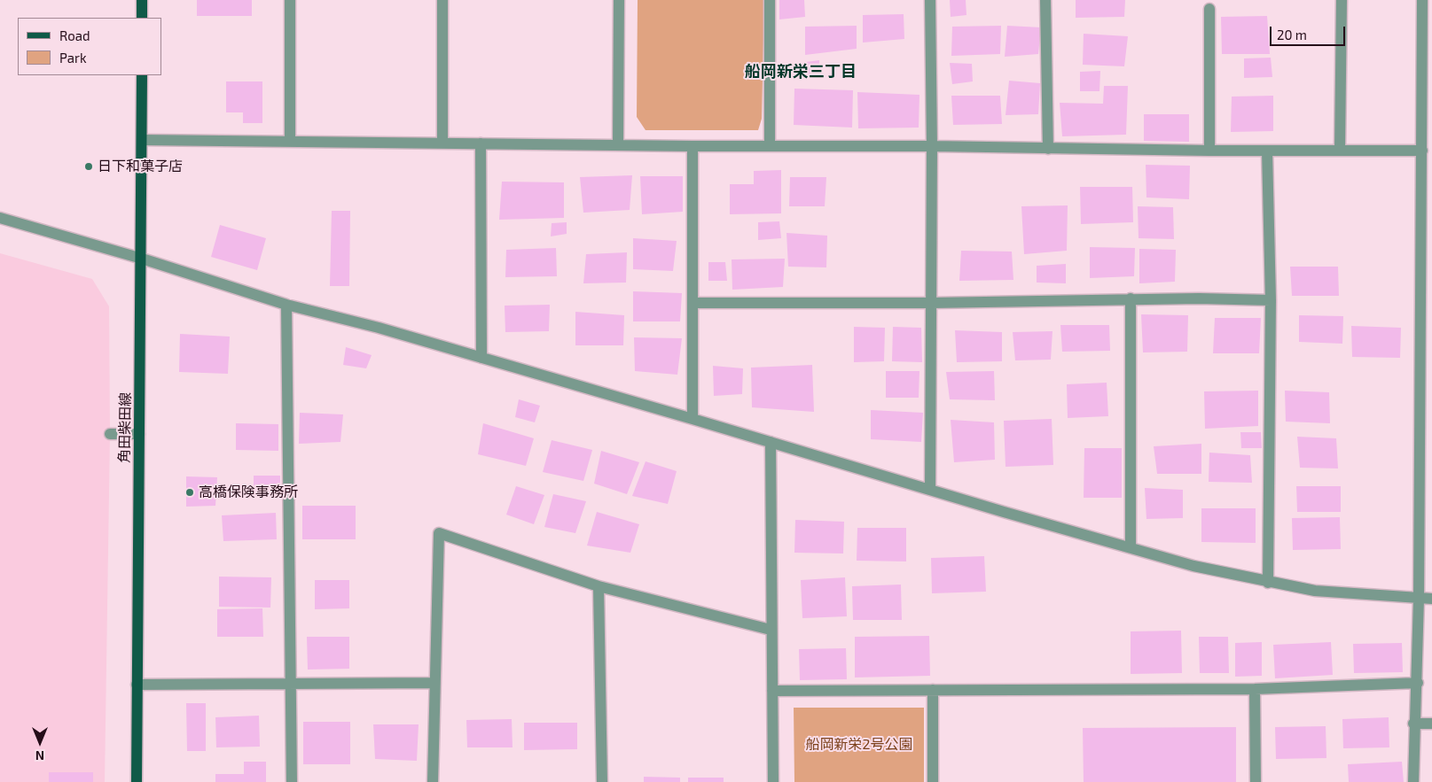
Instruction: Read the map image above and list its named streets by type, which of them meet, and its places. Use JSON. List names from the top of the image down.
{
  "streets": {
    "main road": ["角田柴田線"]
  },
  "districts": ["船岡新栄三丁目"],
  "parks": ["船岡新栄2号公園"],
  "places": ["日下和菓子店", "高橋保険事務所"],
  "legend": ["Road", "Park"],
  "scale_bar": "20 m",
  "north": "bottom"
}
